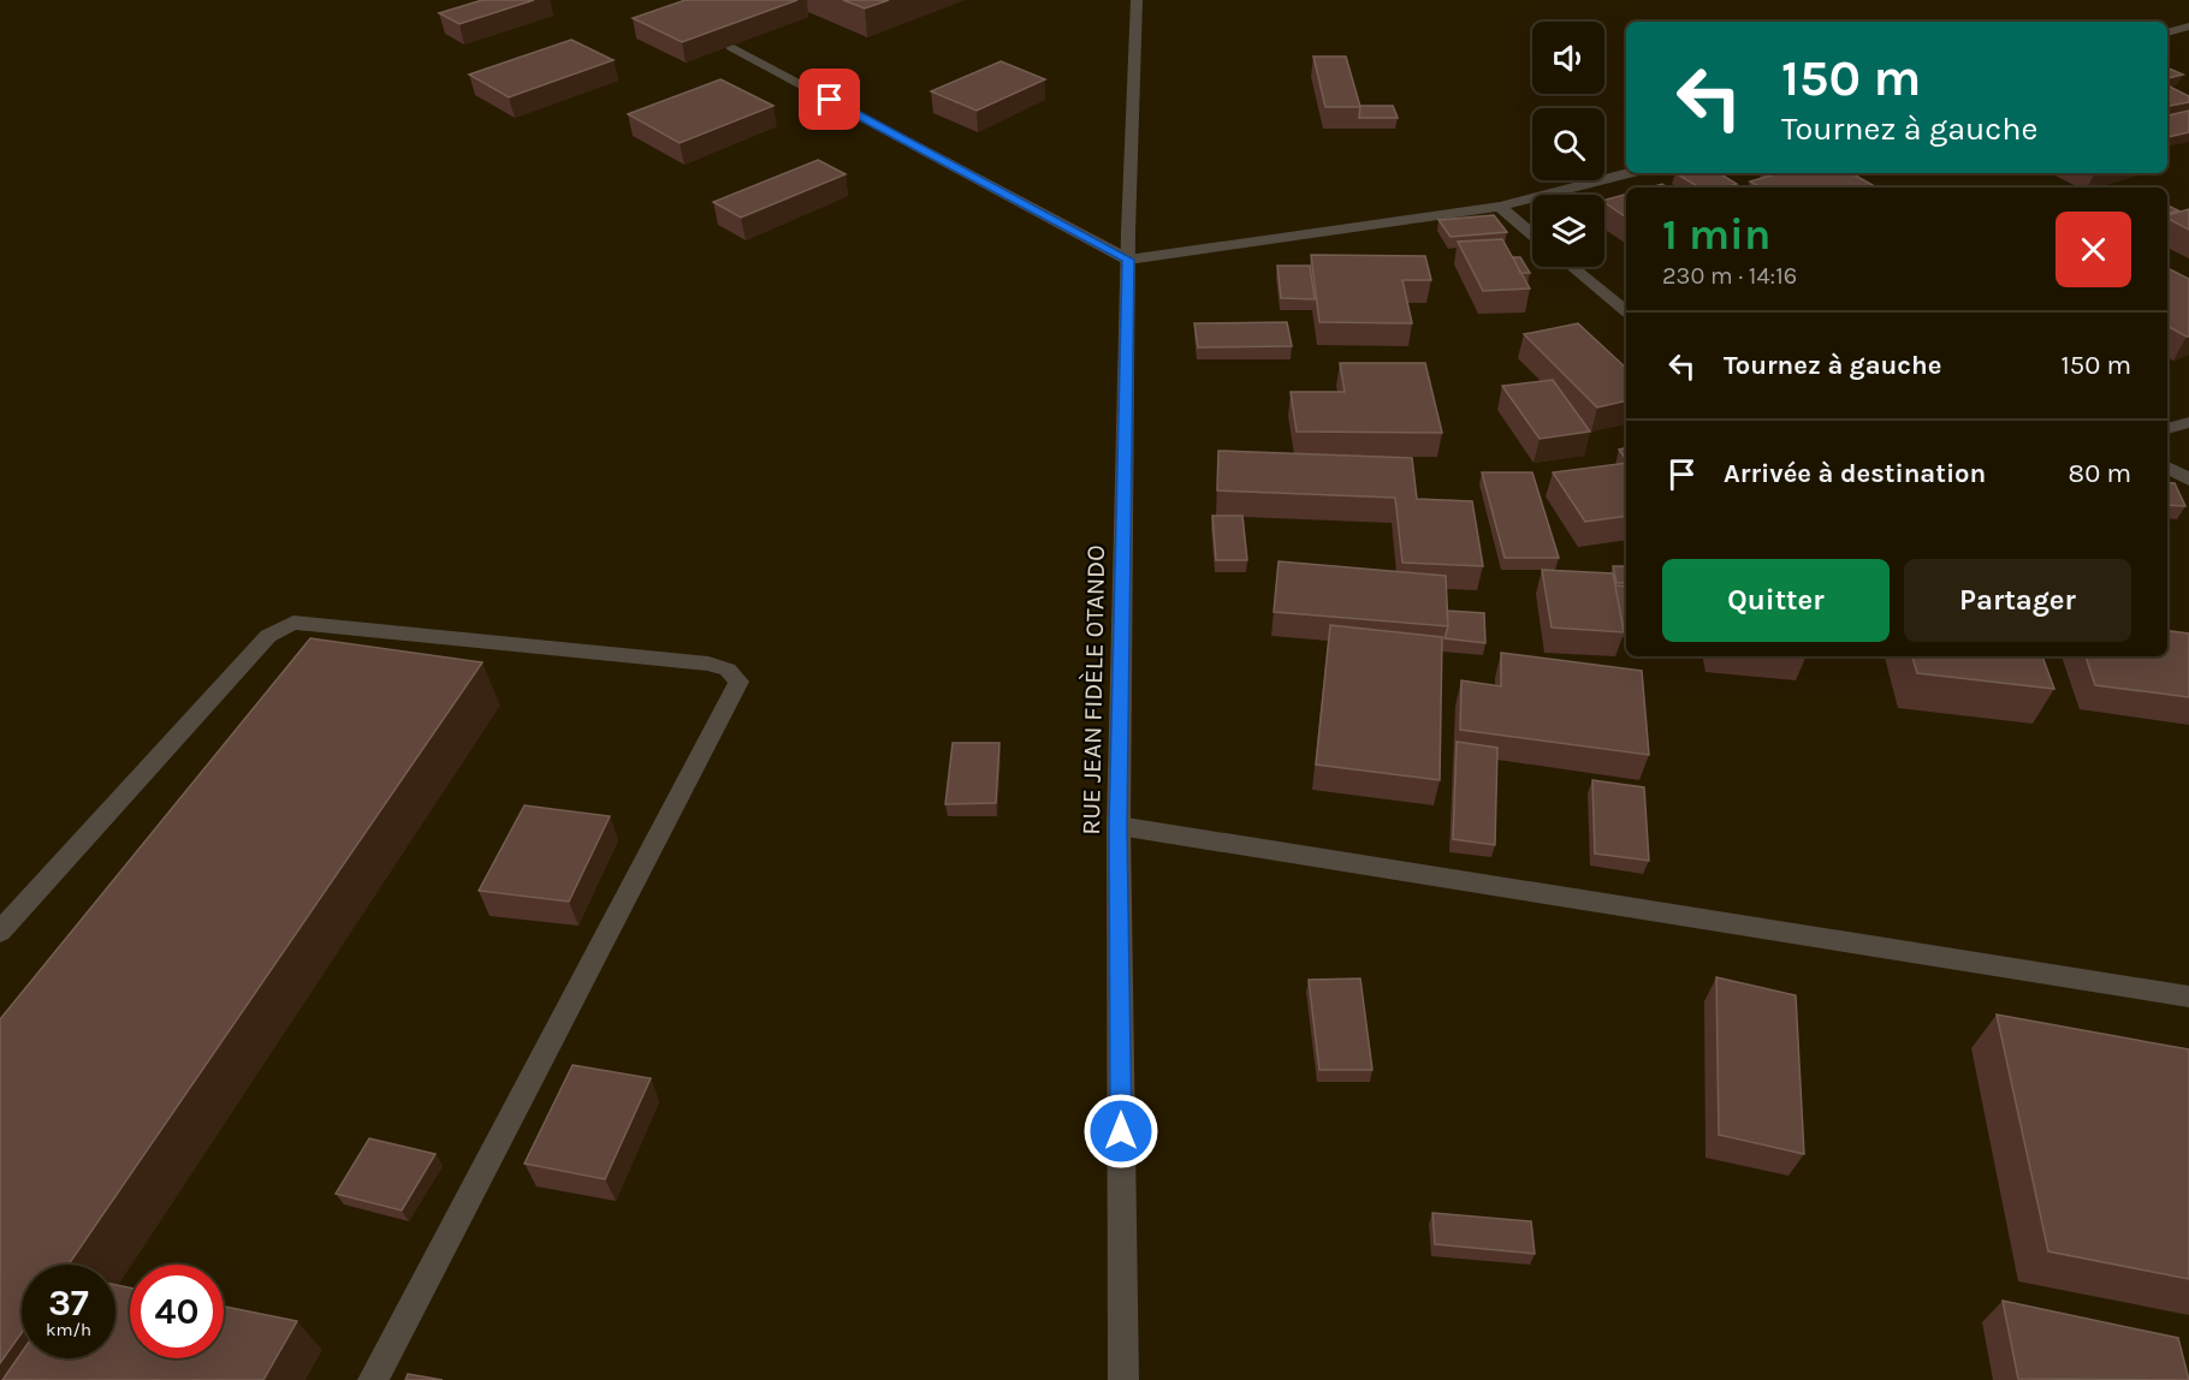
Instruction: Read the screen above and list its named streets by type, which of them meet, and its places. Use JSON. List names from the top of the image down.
{
  "streets": {
    "street": ["RUE JEAN FIDÈLE OTANDO"]
  },
  "page": {
    "turn": ["150 m", "Tournez à gauche"],
    "heading": ["1 min", "230 m · 14:16"],
    "list": [
      {
        "name": "Tournez à gauche",
        "value": "150 m"
      },
      {
        "name": "Arrivée à destination",
        "value": "80 m"
      }
    ],
    "buttons": ["Quitter", "Partager"],
    "speed": "37 km/h",
    "limit": "40"
  }
}
